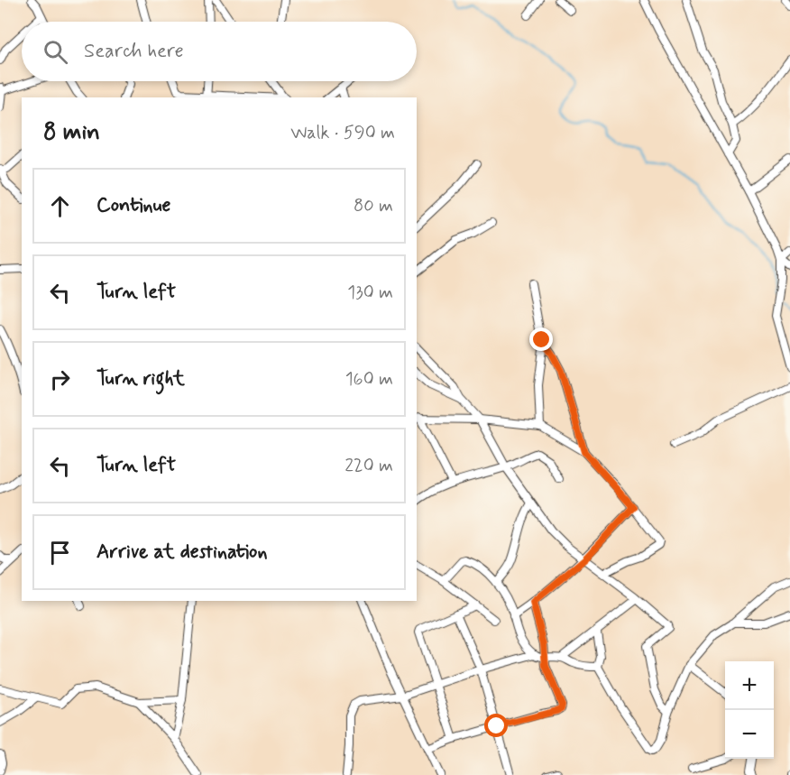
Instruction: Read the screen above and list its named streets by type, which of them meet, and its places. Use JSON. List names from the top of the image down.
{
  "page": {
    "search": "Search here",
    "heading": ["8 min", "Walk · 590 m"],
    "list": [
      ["Continue", "80 m"],
      ["Turn left", "130 m"],
      ["Turn right", "160 m"],
      ["Turn left", "220 m"],
      "Arrive at destination"
    ],
    "map_buttons": ["+", "−"]
  }
}
